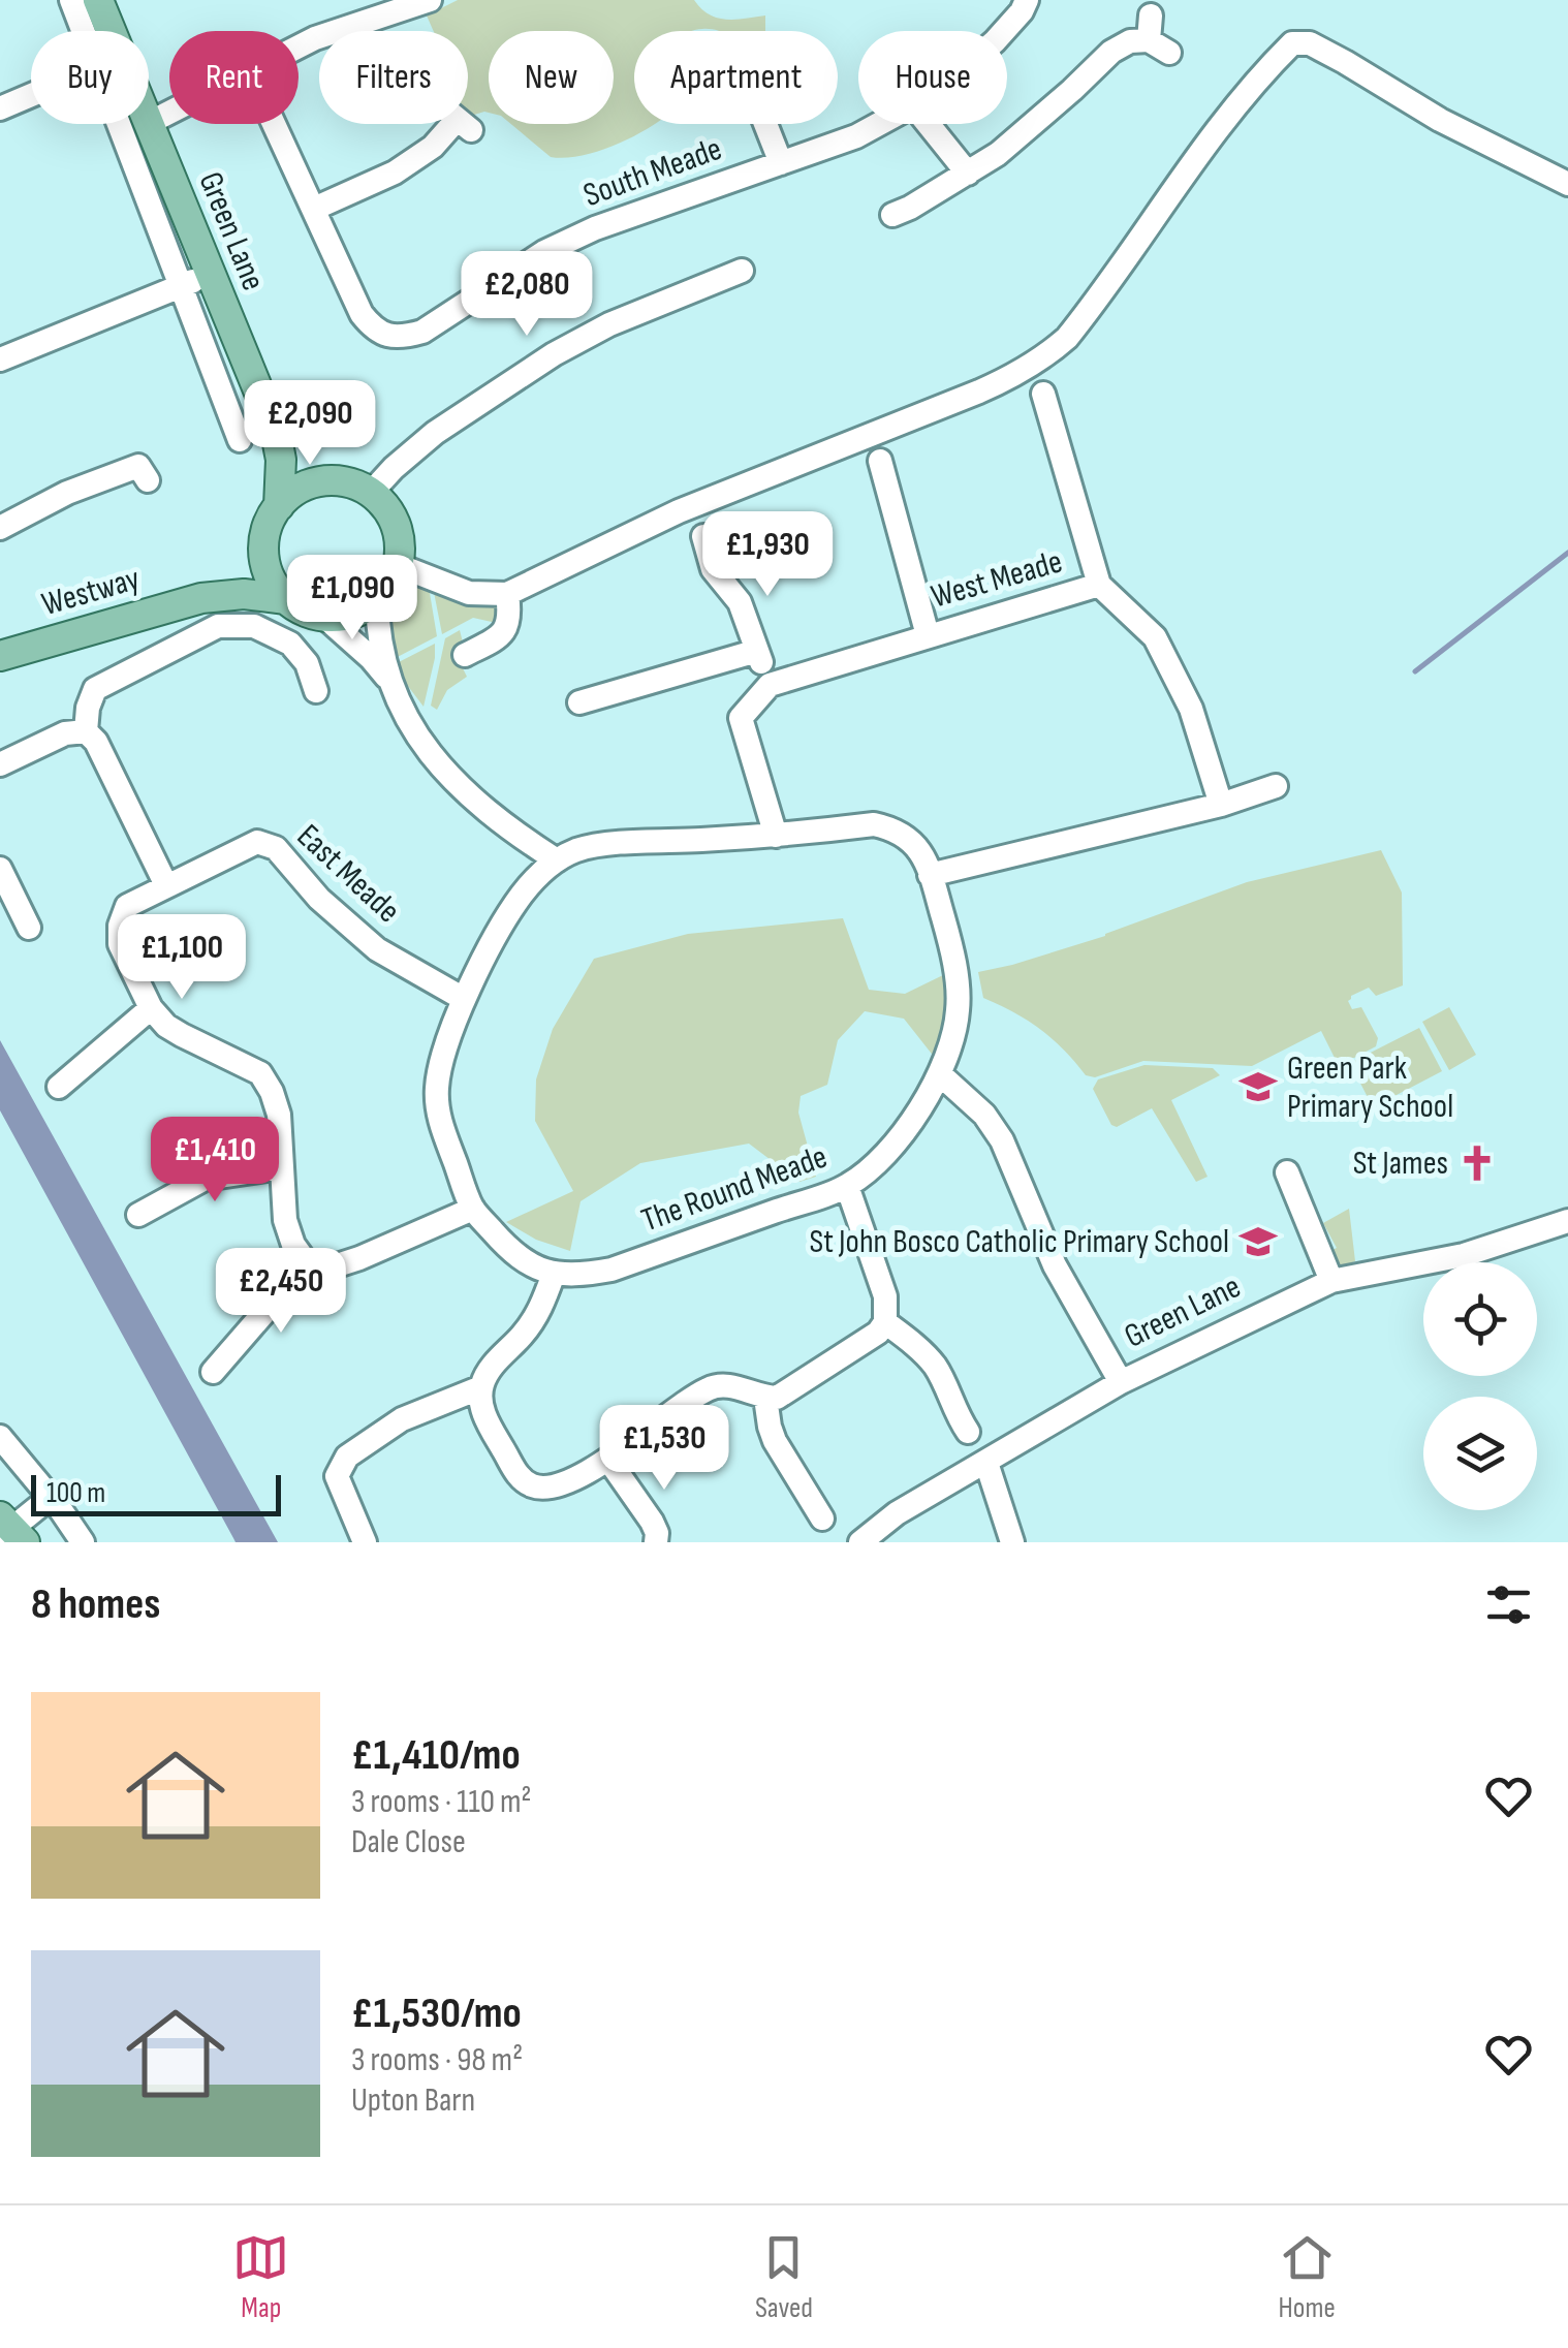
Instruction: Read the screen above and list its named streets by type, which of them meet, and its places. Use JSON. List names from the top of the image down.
{
  "streets": {
    "main road": ["Green Lane", "Westway"],
    "street": [
      "South Meade",
      "West Meade",
      "East Meade",
      "The Round Meade"
    ]
  },
  "crossings": [
    ["Green Lane", "Westway"],
    ["East Meade", "The Round Meade"]
  ],
  "places": {
    "school or university": ["Green Park Primary School", "St John Bosco Catholic Primary School"],
    "church": ["St James"]
  },
  "scale_bar": "100 m",
  "page": {
    "chip": [
      "Buy",
      "Rent",
      "Filters",
      "New",
      "Apartment",
      "House"
    ],
    "price": [
      "£2,080",
      "£2,090",
      "£1,930",
      "£1,090",
      "£1,100",
      "£1,410",
      "£2,450",
      "£1,530"
    ],
    "scale": "100 m",
    "heading": "8 homes",
    "list": [
      {
        "name": "£1,410/mo",
        "note": "3 rooms · 110 m² · Dale Close"
      },
      {
        "name": "£1,530/mo",
        "note": "3 rooms · 98 m² · Upton Barn"
      }
    ],
    "tabs": ["Map", "Saved", "Home"]
  }
}
